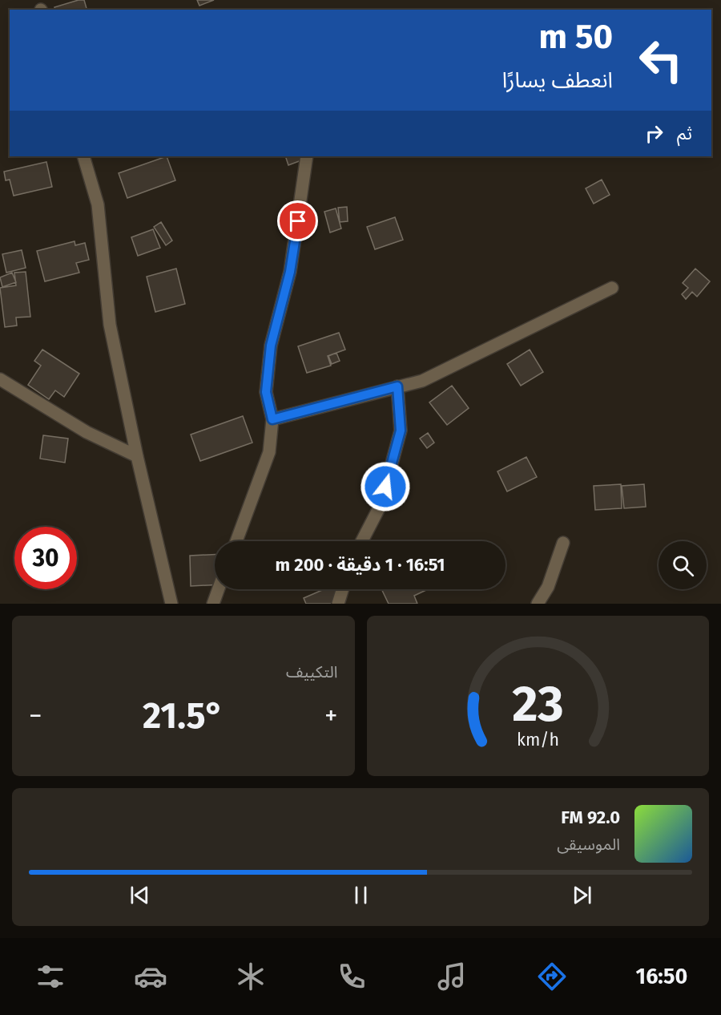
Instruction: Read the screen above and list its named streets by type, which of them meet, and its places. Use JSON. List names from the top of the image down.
{
  "page": {
    "turn": ["50 m", "انعطف يسارًا"],
    "then": "ثم",
    "limit": "30",
    "trip": "16:51 · 1 دقيقة · 200 m",
    "tile": "التكييف",
    "heat": ["−", "21.5°", "+"],
    "song": ["92.0 FM", "الموسيقى"],
    "tabs": "16:50",
    "gauge": ["23", "km/h"]
  }
}
